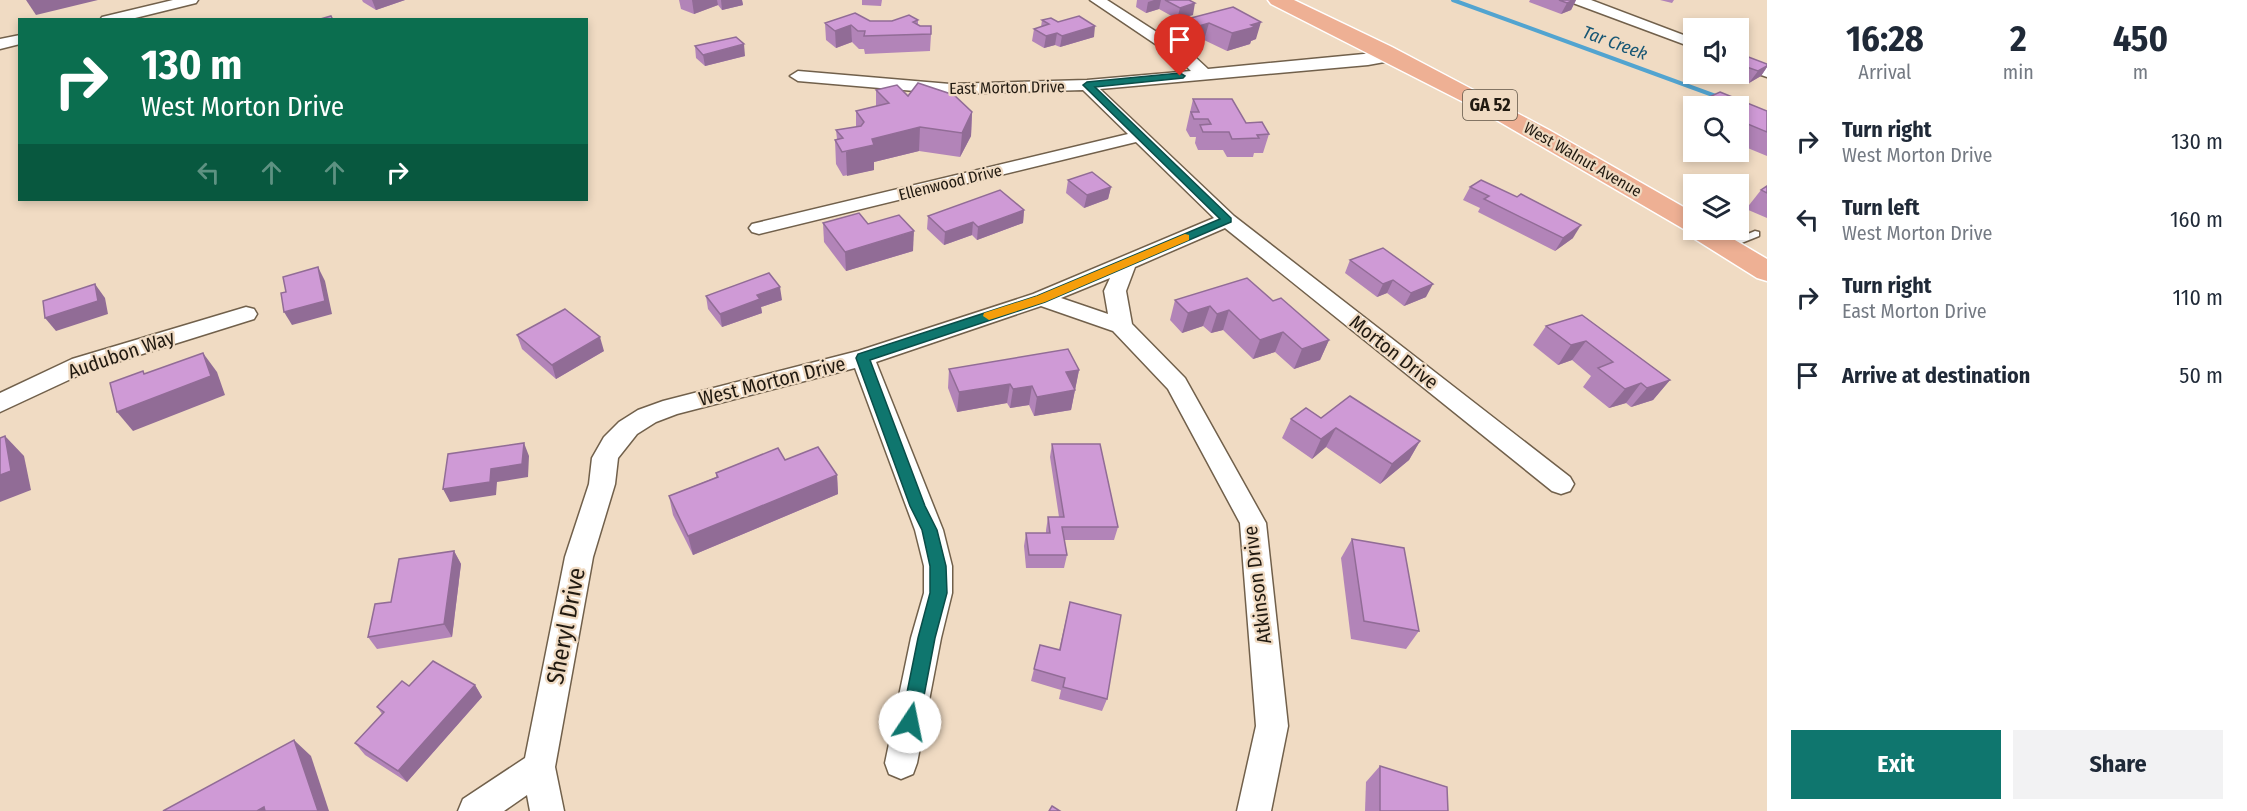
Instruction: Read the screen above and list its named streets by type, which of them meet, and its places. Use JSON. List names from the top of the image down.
{
  "streets": {
    "main road": ["GA 52", "West Walnut Avenue"],
    "street": [
      "East Morton Drive",
      "Ellenwood Drive",
      "Morton Drive",
      "Audubon Way",
      "West Morton Drive",
      "Atkinson Drive",
      "Sheryl Drive"
    ]
  },
  "crossings": [
    ["East Morton Drive", "West Walnut Avenue"],
    ["Morton Drive", "West Morton Drive"],
    ["West Morton Drive", "Atkinson Drive"],
    ["West Morton Drive", "Sheryl Drive"]
  ],
  "water": ["Tar Creek"],
  "page": {
    "eta": [
      "16:28",
      "Arrival",
      "2",
      "min",
      "450",
      "m"
    ],
    "turn": ["130 m", "West Morton Drive"],
    "list": [
      {
        "name": "Turn right",
        "note": "West Morton Drive",
        "value": "130 m"
      },
      {
        "name": "Turn left",
        "note": "West Morton Drive",
        "value": "160 m"
      },
      {
        "name": "Turn right",
        "note": "East Morton Drive",
        "value": "110 m"
      },
      {
        "name": "Arrive at destination",
        "value": "50 m"
      }
    ],
    "buttons": ["Exit", "Share"]
  }
}
